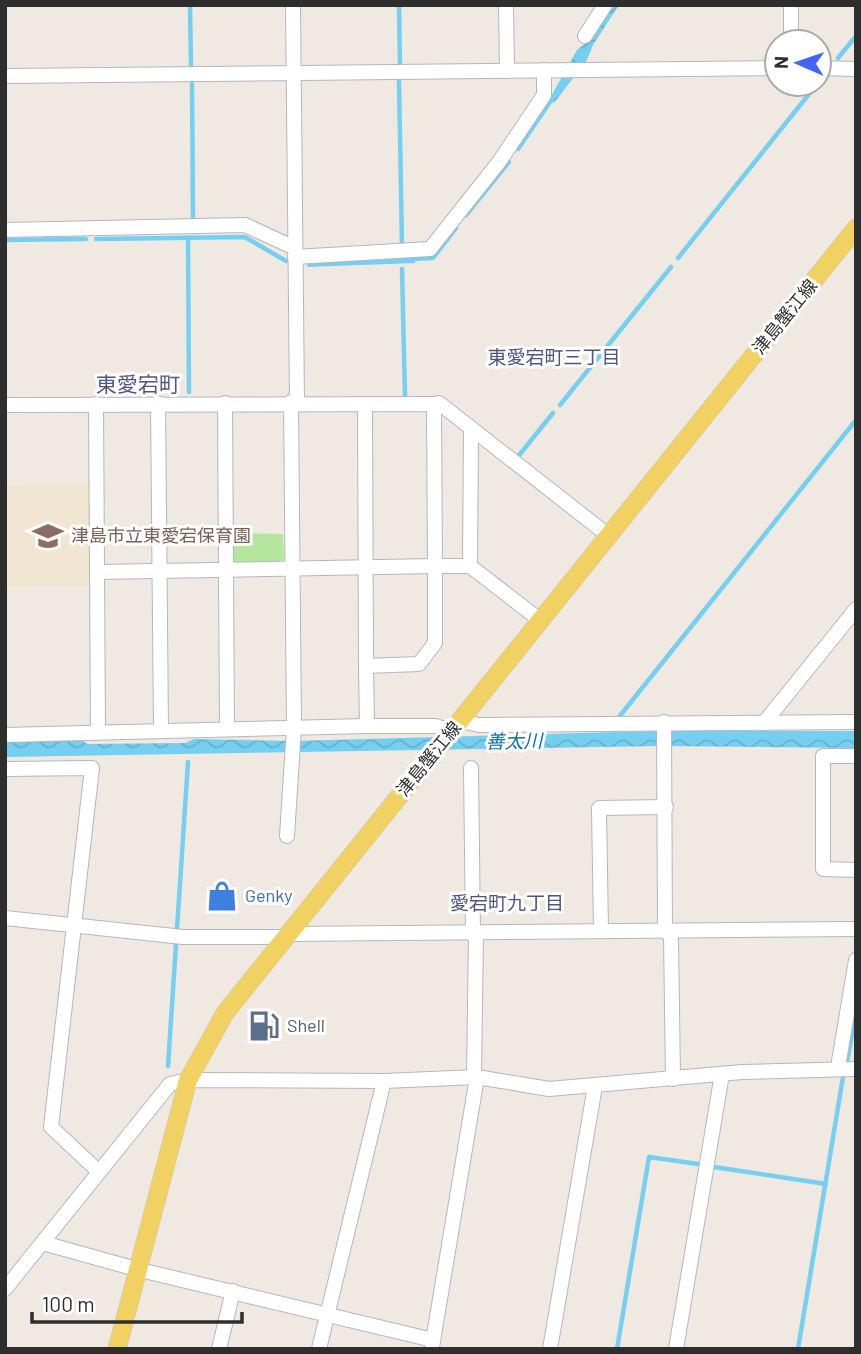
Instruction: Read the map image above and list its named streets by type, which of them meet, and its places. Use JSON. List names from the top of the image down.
{
  "streets": {
    "main road": ["津島蟹江線"]
  },
  "districts": ["東愛宕町三丁目", "東愛宕町", "愛宕町九丁目"],
  "water": ["善太川"],
  "places": {
    "school or university": ["津島市立東愛宕保育園"],
    "shop": ["Genky"],
    "fuel station": ["Shell"]
  },
  "scale_bar": "100 m",
  "north": "left"
}
